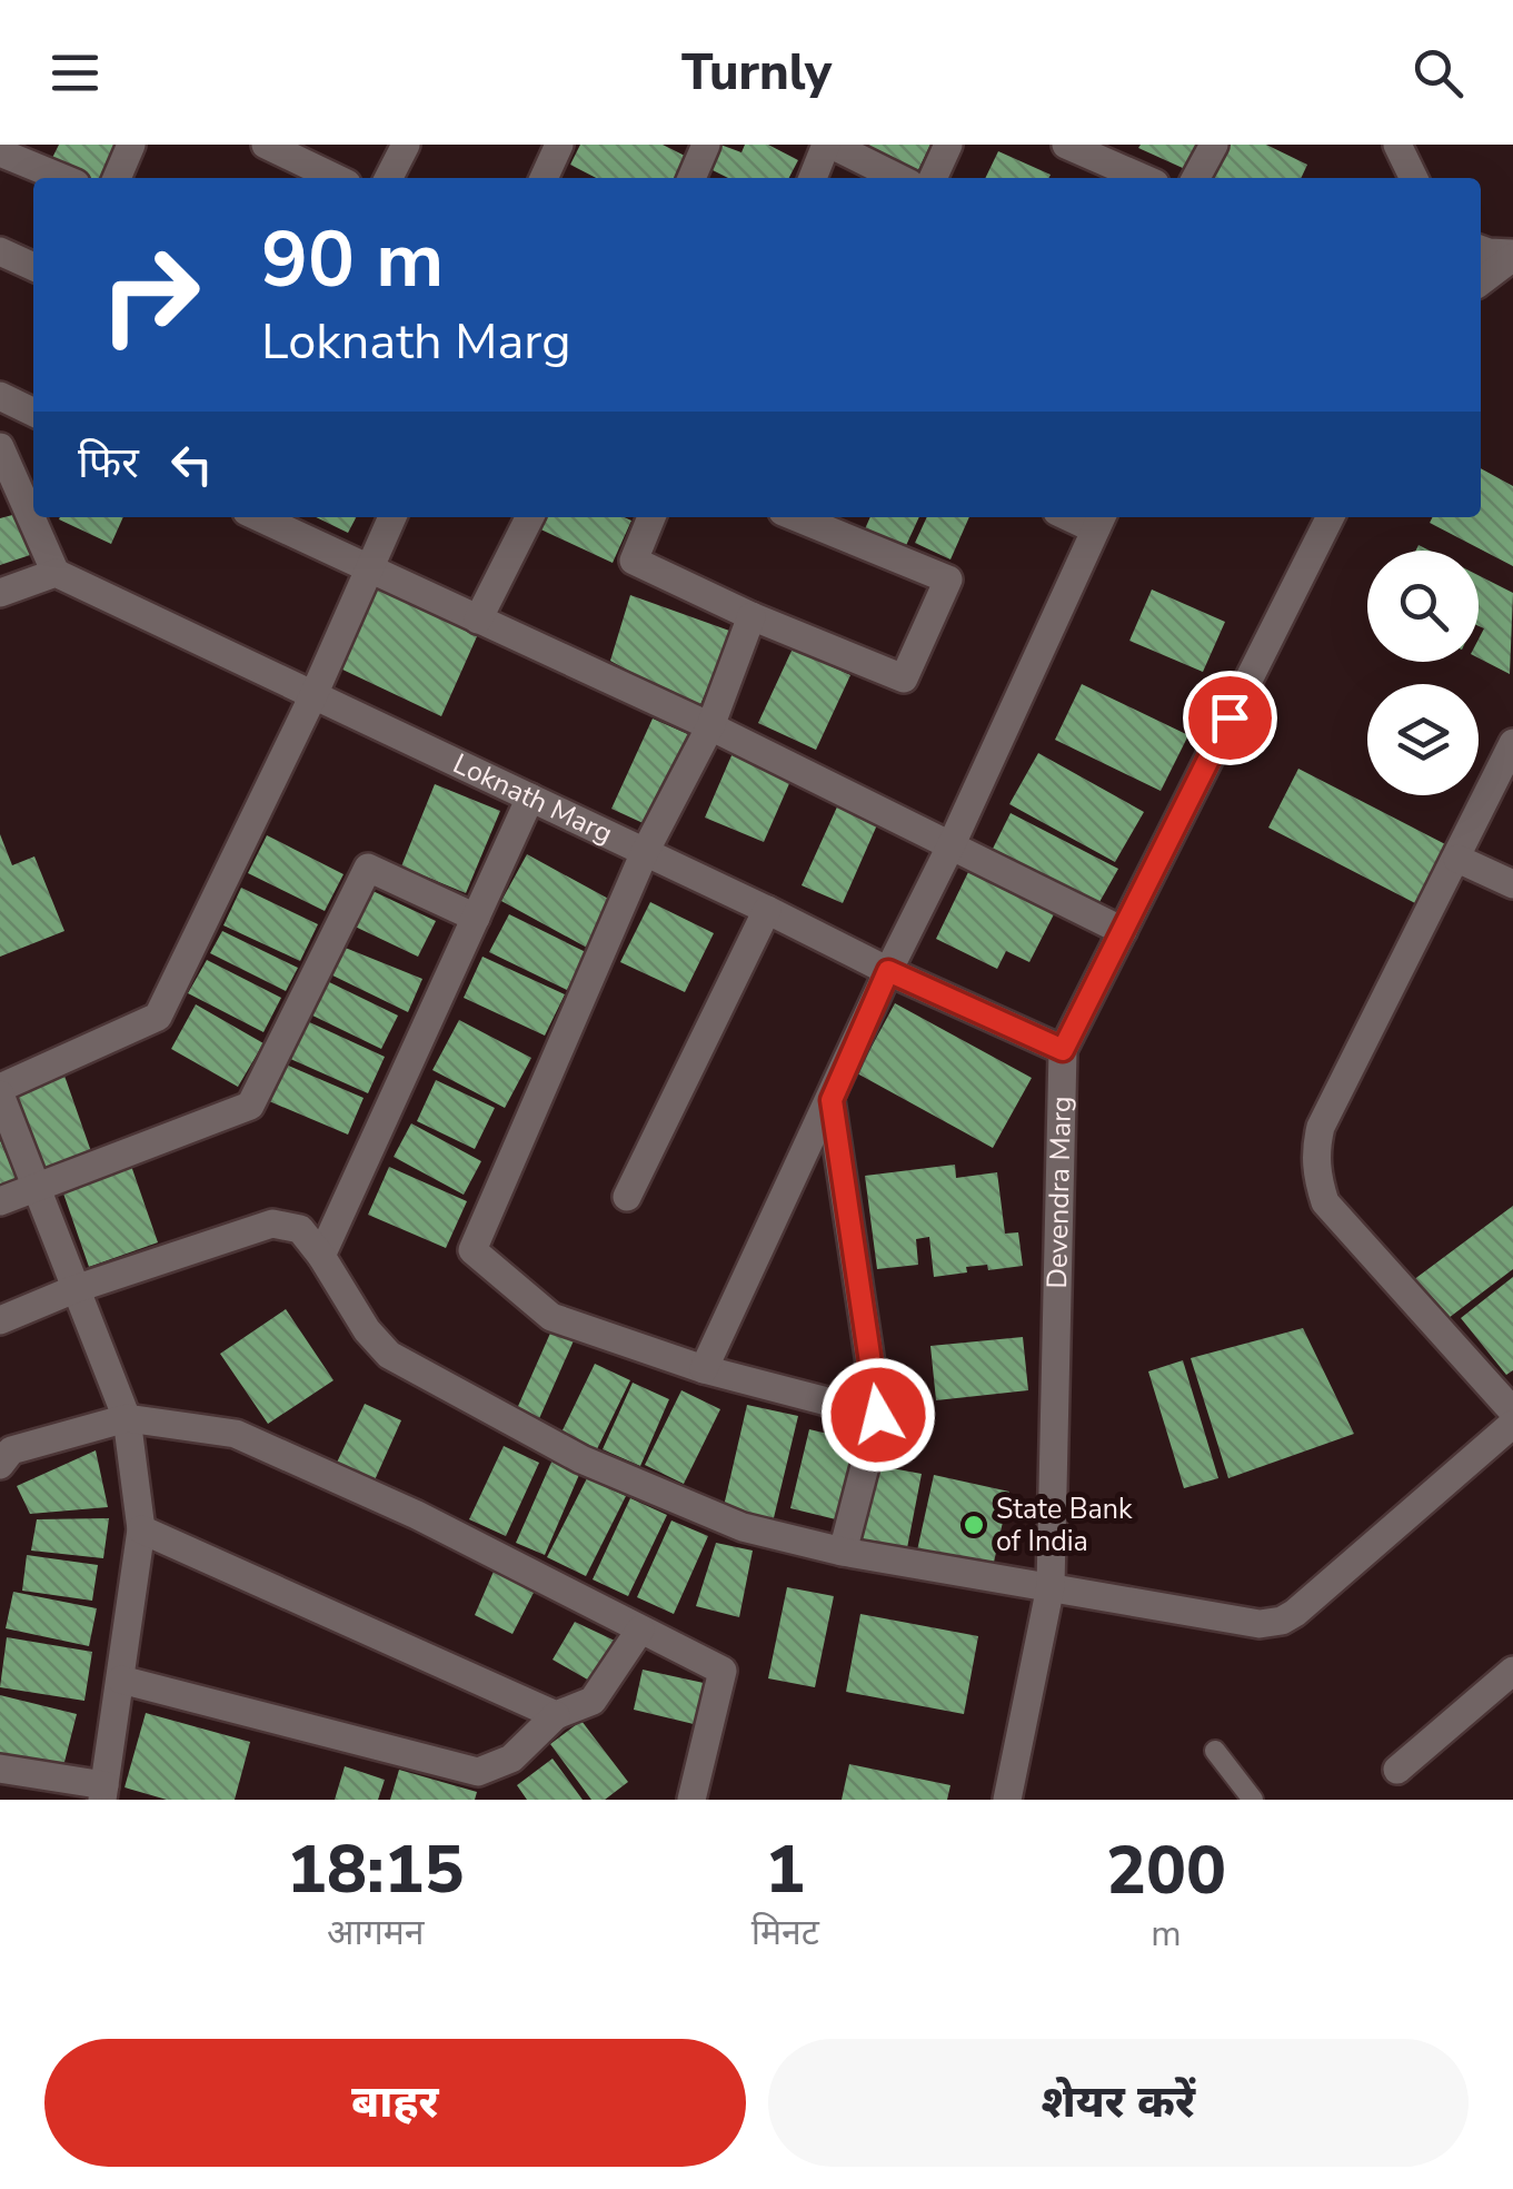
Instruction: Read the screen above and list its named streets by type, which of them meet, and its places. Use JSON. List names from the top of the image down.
{
  "streets": {
    "street": ["Loknath Marg", "Devendra Marg"]
  },
  "crossings": [
    ["Loknath Marg", "Devendra Marg"]
  ],
  "places": ["State Bank of India"],
  "page": {
    "header": "Turnly",
    "turn": ["90 m", "Loknath Marg"],
    "then": "फिर",
    "eta": [
      "18:15",
      "आगमन",
      "1",
      "मिनट",
      "200",
      "m"
    ],
    "buttons": ["बाहर", "शेयर करें"]
  }
}
